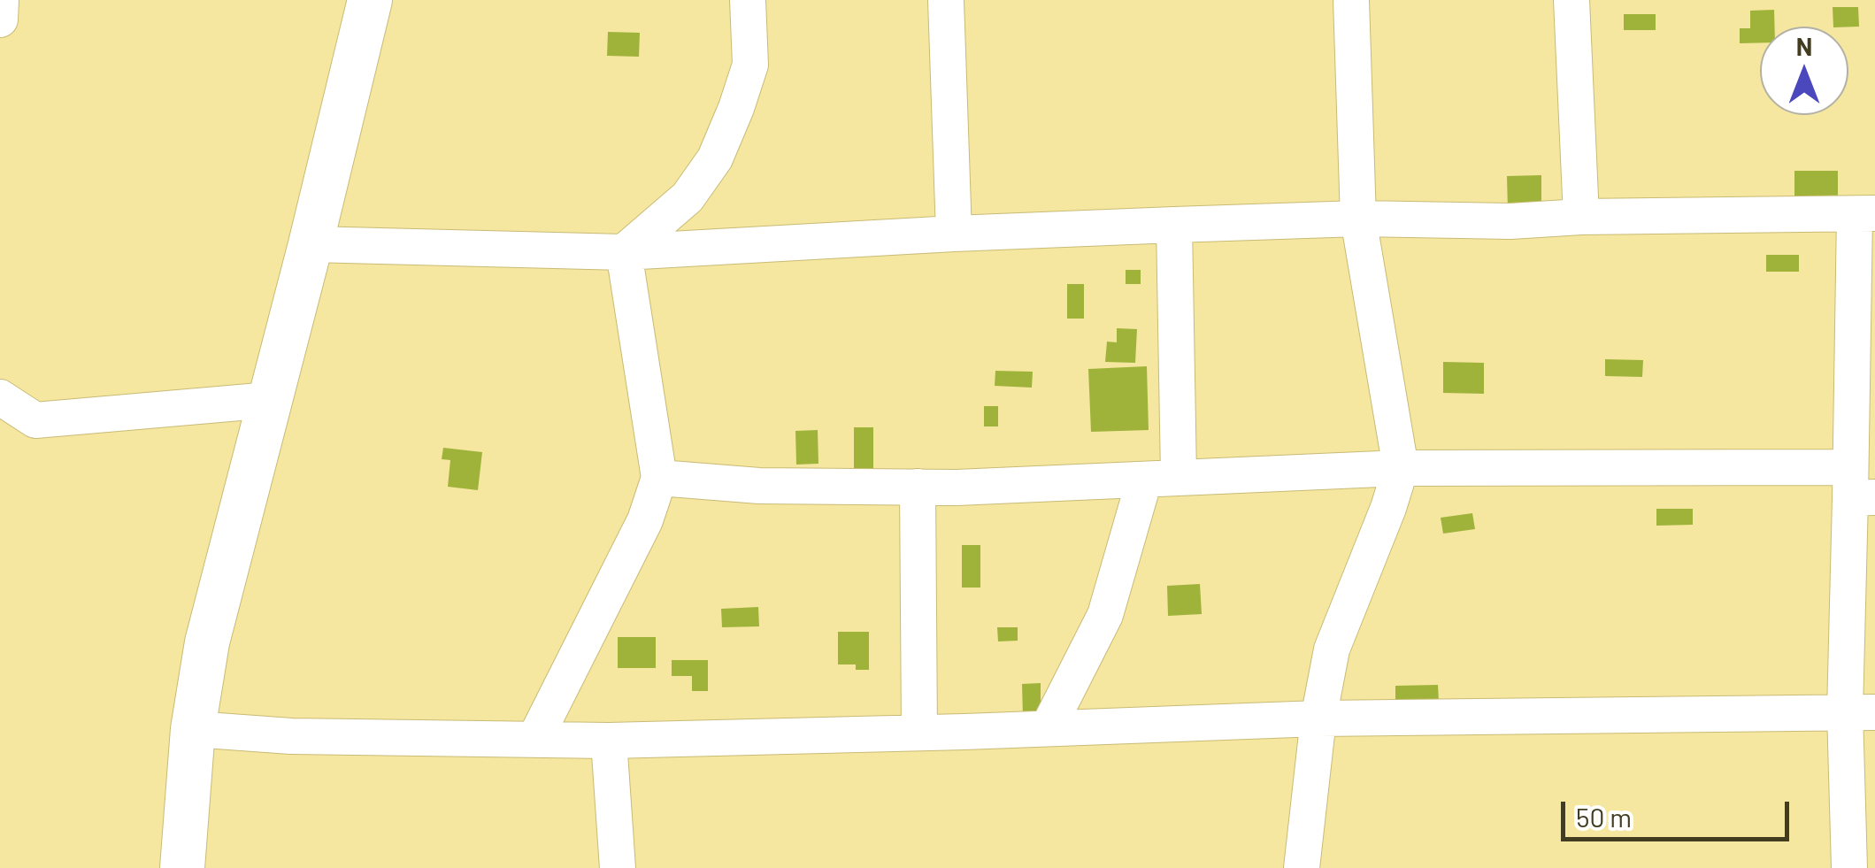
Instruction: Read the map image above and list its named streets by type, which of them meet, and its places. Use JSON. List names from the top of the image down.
{
  "scale_bar": "50 m",
  "north": "top"
}
